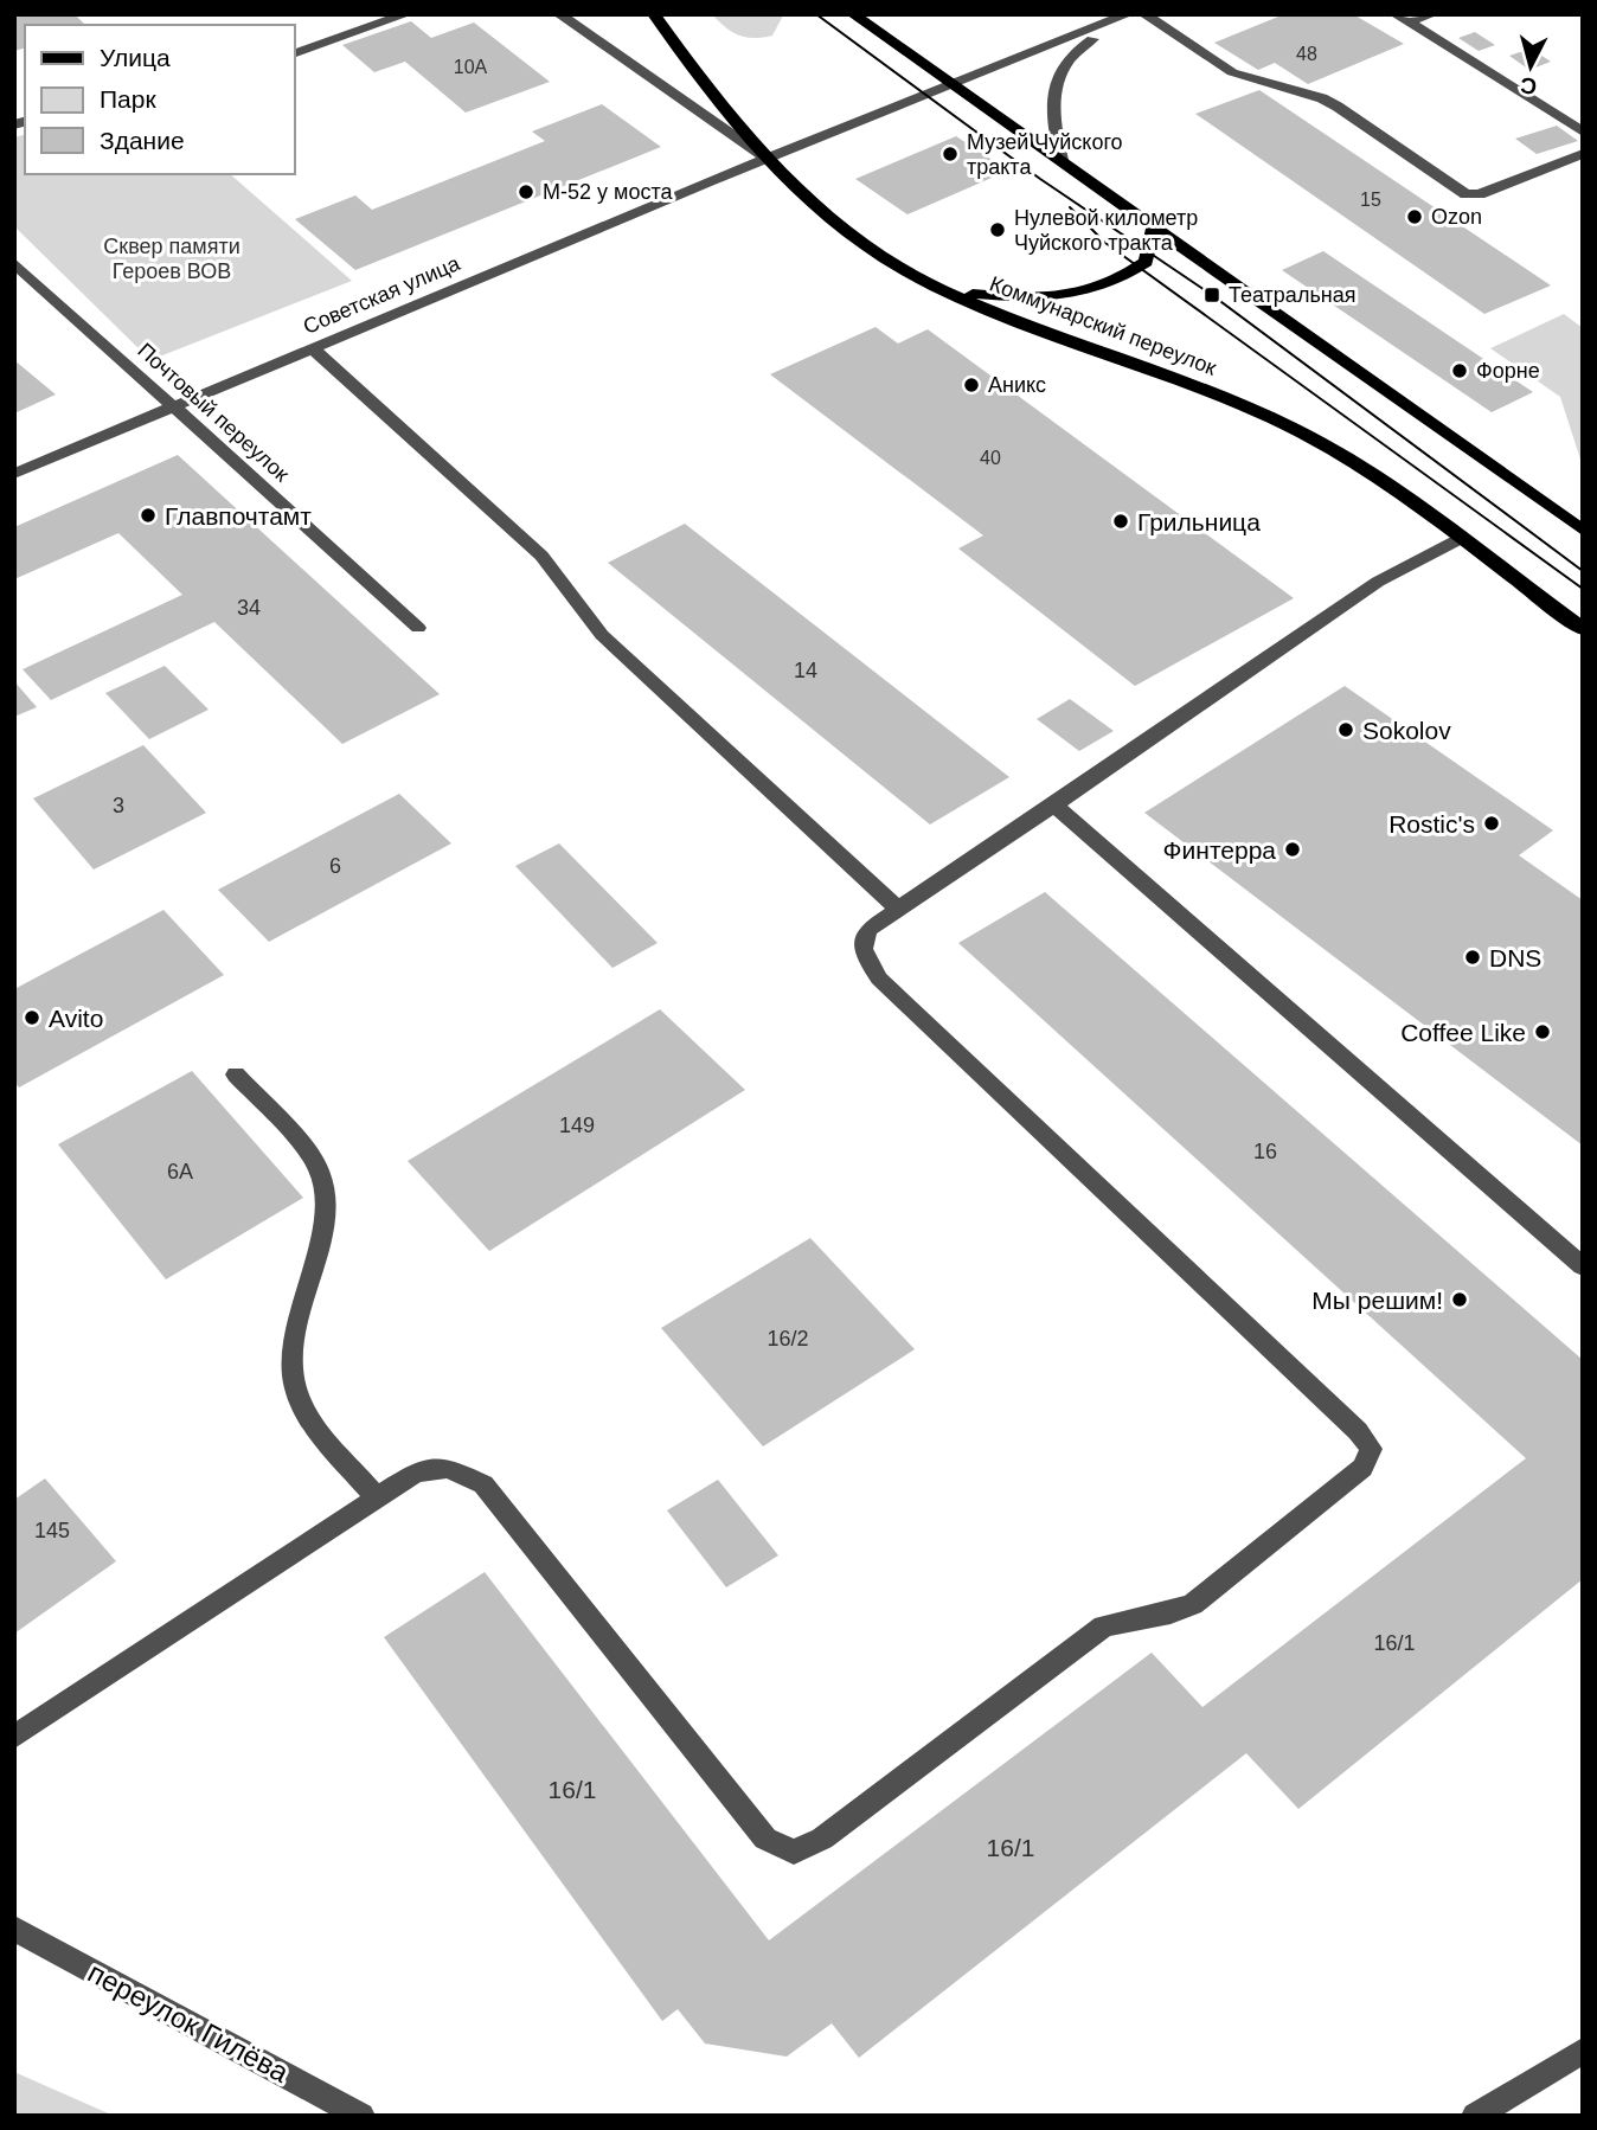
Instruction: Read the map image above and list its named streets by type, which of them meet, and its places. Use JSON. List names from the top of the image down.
{
  "streets": {
    "main road": ["Коммунарский переулок"],
    "street": ["Советская улица", "Почтовый переулок", "переулок Гилёва"]
  },
  "crossings": [
    ["Советская улица", "Коммунарский переулок"],
    ["Советская улица", "Почтовый переулок"]
  ],
  "parks": ["Сквер памяти Героев ВОВ"],
  "places": {
    "other": [
      "Музей Чуйского тракта",
      "М-52 у моста",
      "Ozon",
      "Нулевой километр Чуйского тракта",
      "Форне",
      "Аникс",
      "Главпочтамт",
      "Грильница",
      "Sokolov",
      "Rostic's",
      "Финтерра",
      "DNS",
      "Avito",
      "Coffee Like",
      "Мы решим!"
    ],
    "transit": ["Театральная"]
  },
  "house_numbers": [
    "48",
    "10А",
    "15",
    "40",
    "34",
    "14",
    "3",
    "6",
    "149",
    "16",
    "6А",
    "16/2",
    "145",
    "16/1",
    "16/1",
    "16/1"
  ],
  "legend": ["Улица", "Парк", "Здание"],
  "north": "bottom"
}
